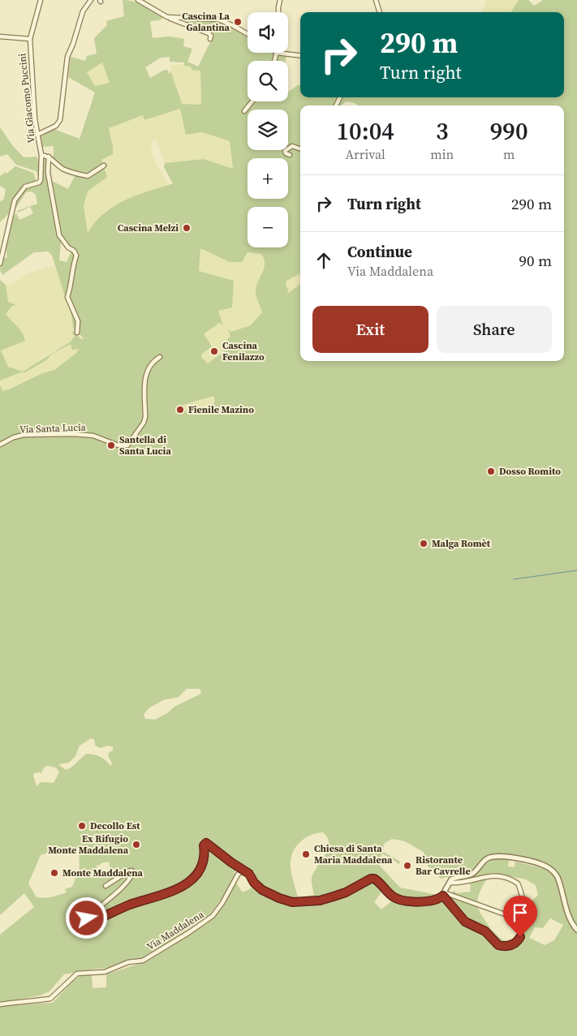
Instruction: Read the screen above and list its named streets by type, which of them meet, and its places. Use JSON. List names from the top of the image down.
{
  "streets": {
    "street": ["Via Giacomo Puccini", "Via Santa Lucia", "Via Maddalena"]
  },
  "places": [
    "Cascina La Galantina",
    "Cascina Melzi",
    "Cascina Fenilazzo",
    "Fienile Mazino",
    "Santella di Santa Lucia",
    "Dosso Romito",
    "Malga Romèt",
    "Decollo Est",
    "Ex Rifugio Monte Maddalena",
    "Chiesa di Santa Maria Maddalena",
    "Ristorante Bar Cavrelle",
    "Monte Maddalena"
  ],
  "page": {
    "map_buttons": ["+", "−"],
    "turn": ["290 m", "Turn right"],
    "eta": [
      "10:04",
      "Arrival",
      "3",
      "min",
      "990",
      "m"
    ],
    "list": [
      {
        "name": "Turn right",
        "value": "290 m"
      },
      {
        "name": "Continue",
        "note": "Via Maddalena",
        "value": "90 m"
      }
    ],
    "buttons": ["Exit", "Share"]
  }
}
